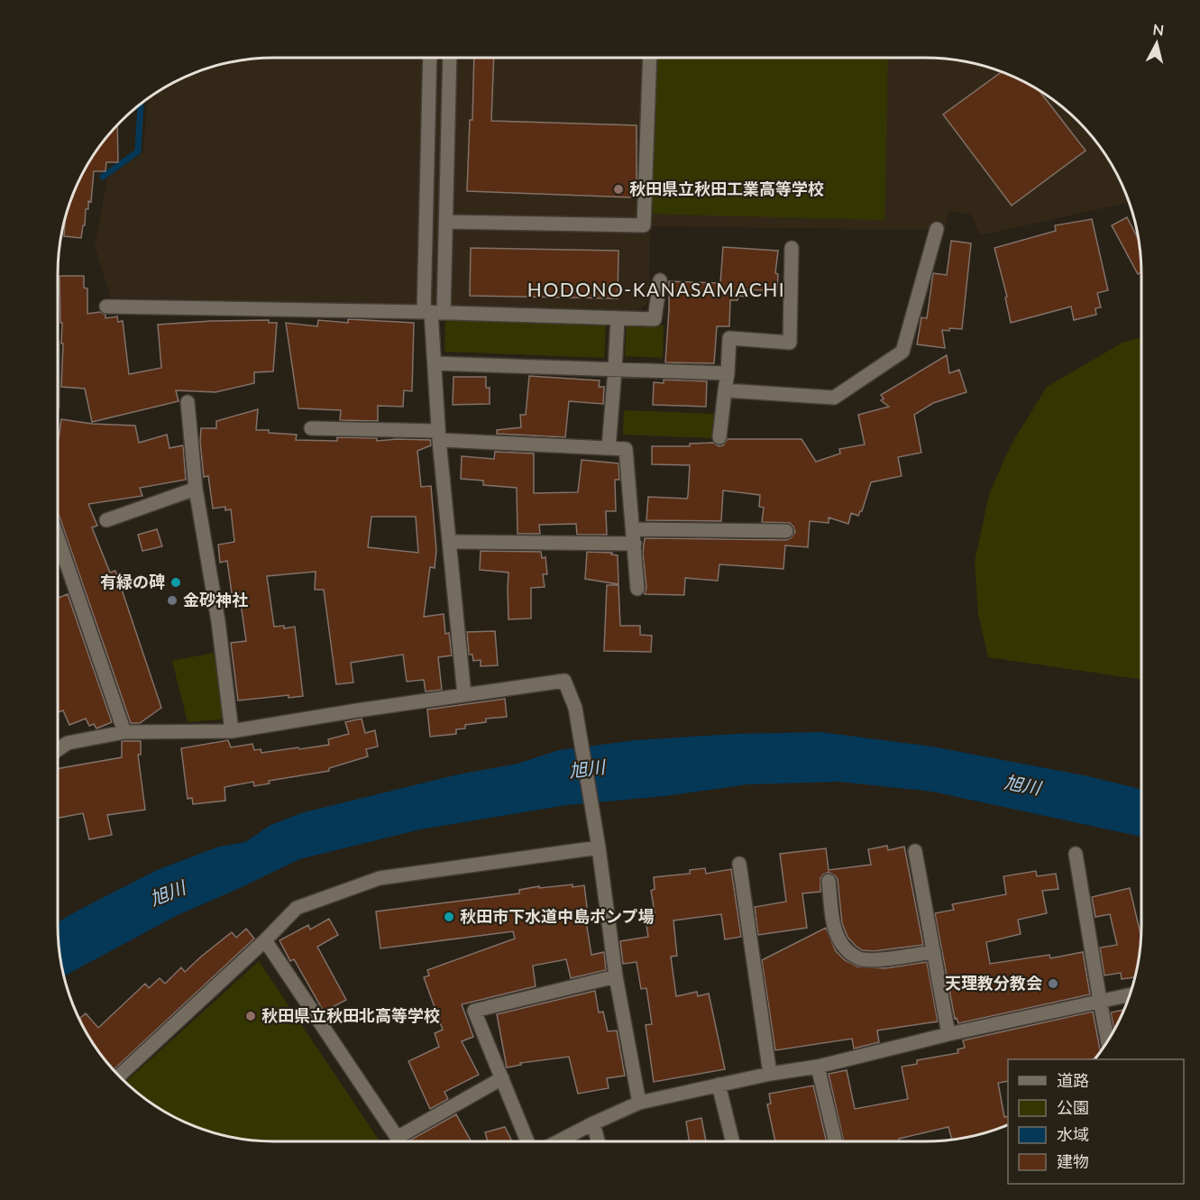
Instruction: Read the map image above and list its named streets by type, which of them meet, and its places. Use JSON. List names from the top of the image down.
{
  "districts": ["HODONO-KANASAMACHI"],
  "water": ["旭川"],
  "places": [
    "秋田県立秋田工業高等学校",
    "有緑の碑",
    "金砂神社",
    "秋田市下水道中島ポンプ場",
    "天理教分教会",
    "秋田県立秋田北高等学校"
  ],
  "legend": [
    "道路",
    "公園",
    "水域",
    "建物"
  ],
  "north": "top"
}
